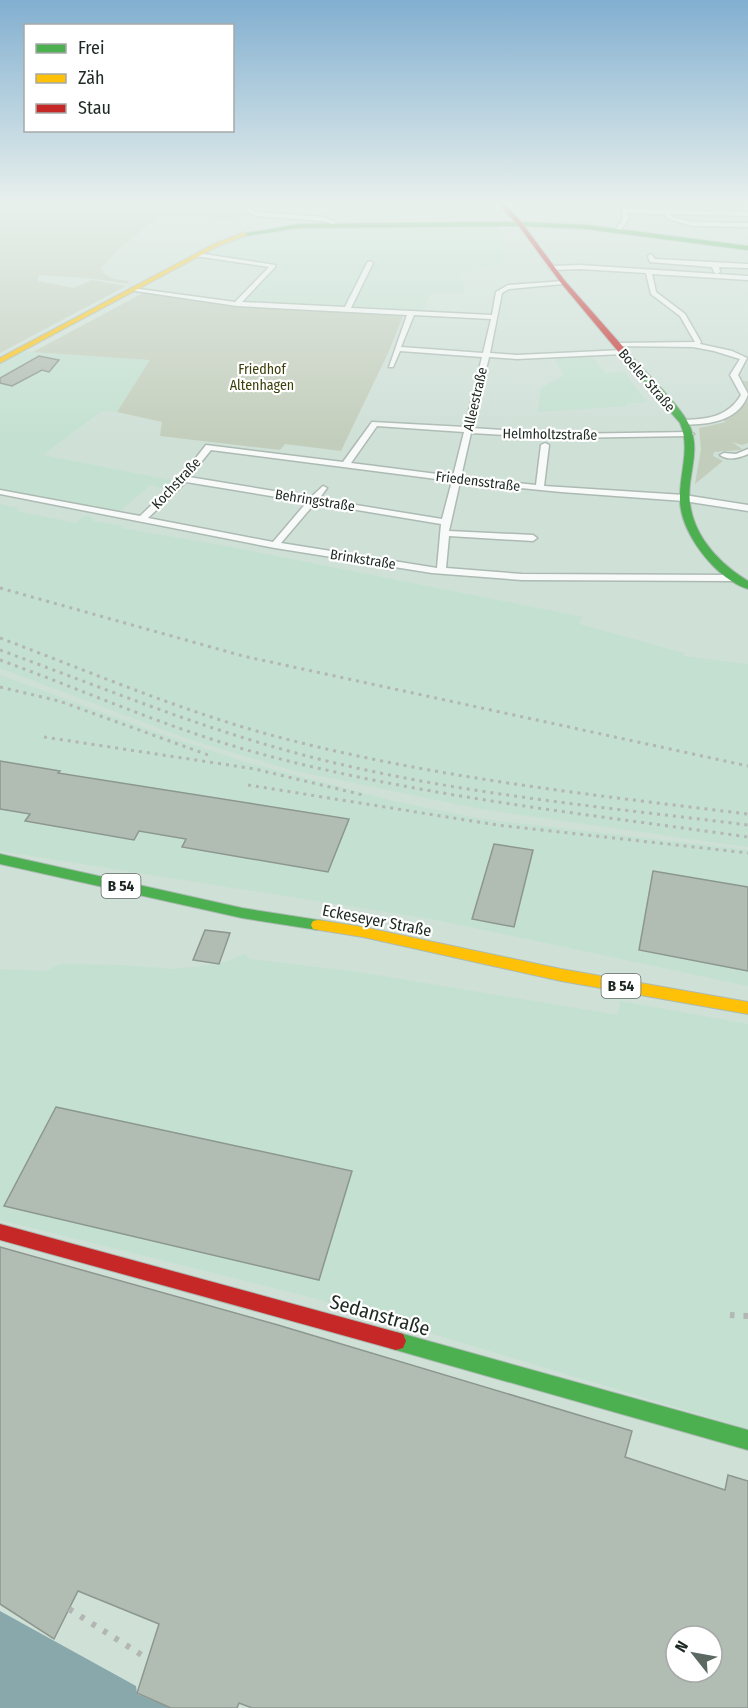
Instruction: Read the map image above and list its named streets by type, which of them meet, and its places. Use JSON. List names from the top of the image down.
{
  "streets": {
    "main road": [
      "Boeler Straße",
      "B 54",
      "Eckeseyer Straße",
      "Sedanstraße"
    ],
    "street": [
      "Alleestraße",
      "Helmholtzstraße",
      "Friedensstraße",
      "Kochstraße",
      "Behringstraße",
      "Brinkstraße"
    ]
  },
  "crossings": [
    ["Boeler Straße", "Helmholtzstraße"],
    ["Alleestraße", "Helmholtzstraße"],
    ["Alleestraße", "Friedensstraße"],
    ["Alleestraße", "Behringstraße"],
    ["Alleestraße", "Brinkstraße"],
    ["Helmholtzstraße", "Friedensstraße"],
    ["Friedensstraße", "Kochstraße"],
    ["Kochstraße", "Behringstraße"],
    ["Kochstraße", "Brinkstraße"]
  ],
  "parks": ["Friedhof Altenhagen"],
  "legend": ["Frei", "Zäh", "Stau"],
  "north": "top left"
}
